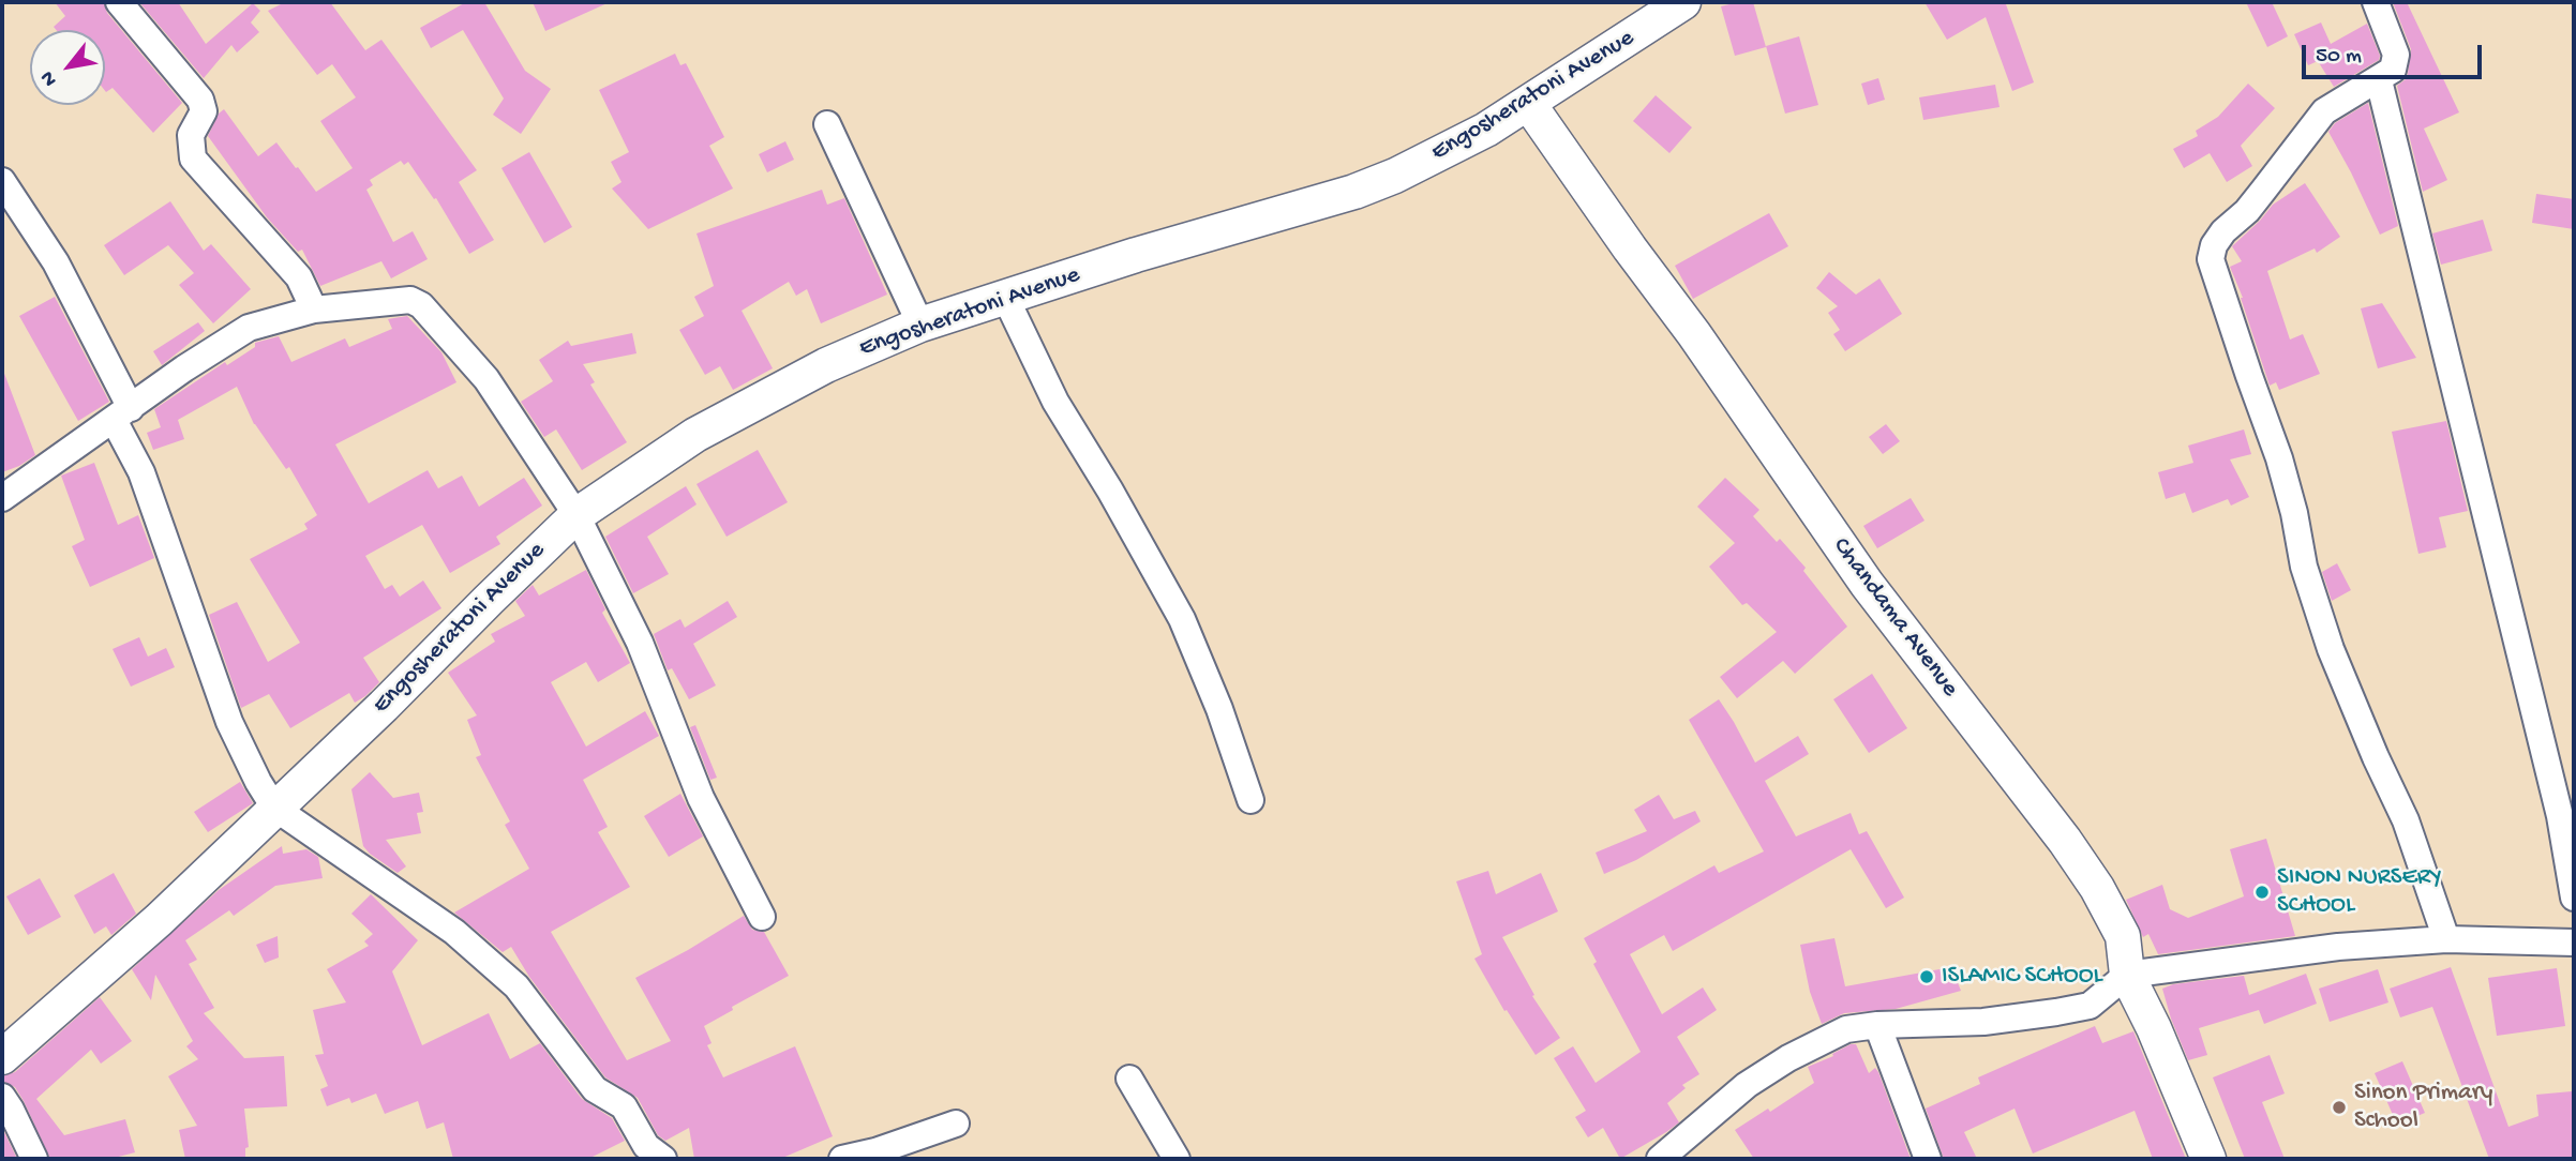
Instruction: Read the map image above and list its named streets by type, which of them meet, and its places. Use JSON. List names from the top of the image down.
{
  "streets": {
    "street": ["Engosheratoni Avenue", "Chandama Avenue"]
  },
  "crossings": [
    ["Engosheratoni Avenue", "Chandama Avenue"]
  ],
  "places": ["SINON NURSERY SCHOOL", "ISLAMIC SCHOOL", "Sinon Primary School"],
  "scale_bar": "50 m",
  "north": "bottom left"
}
